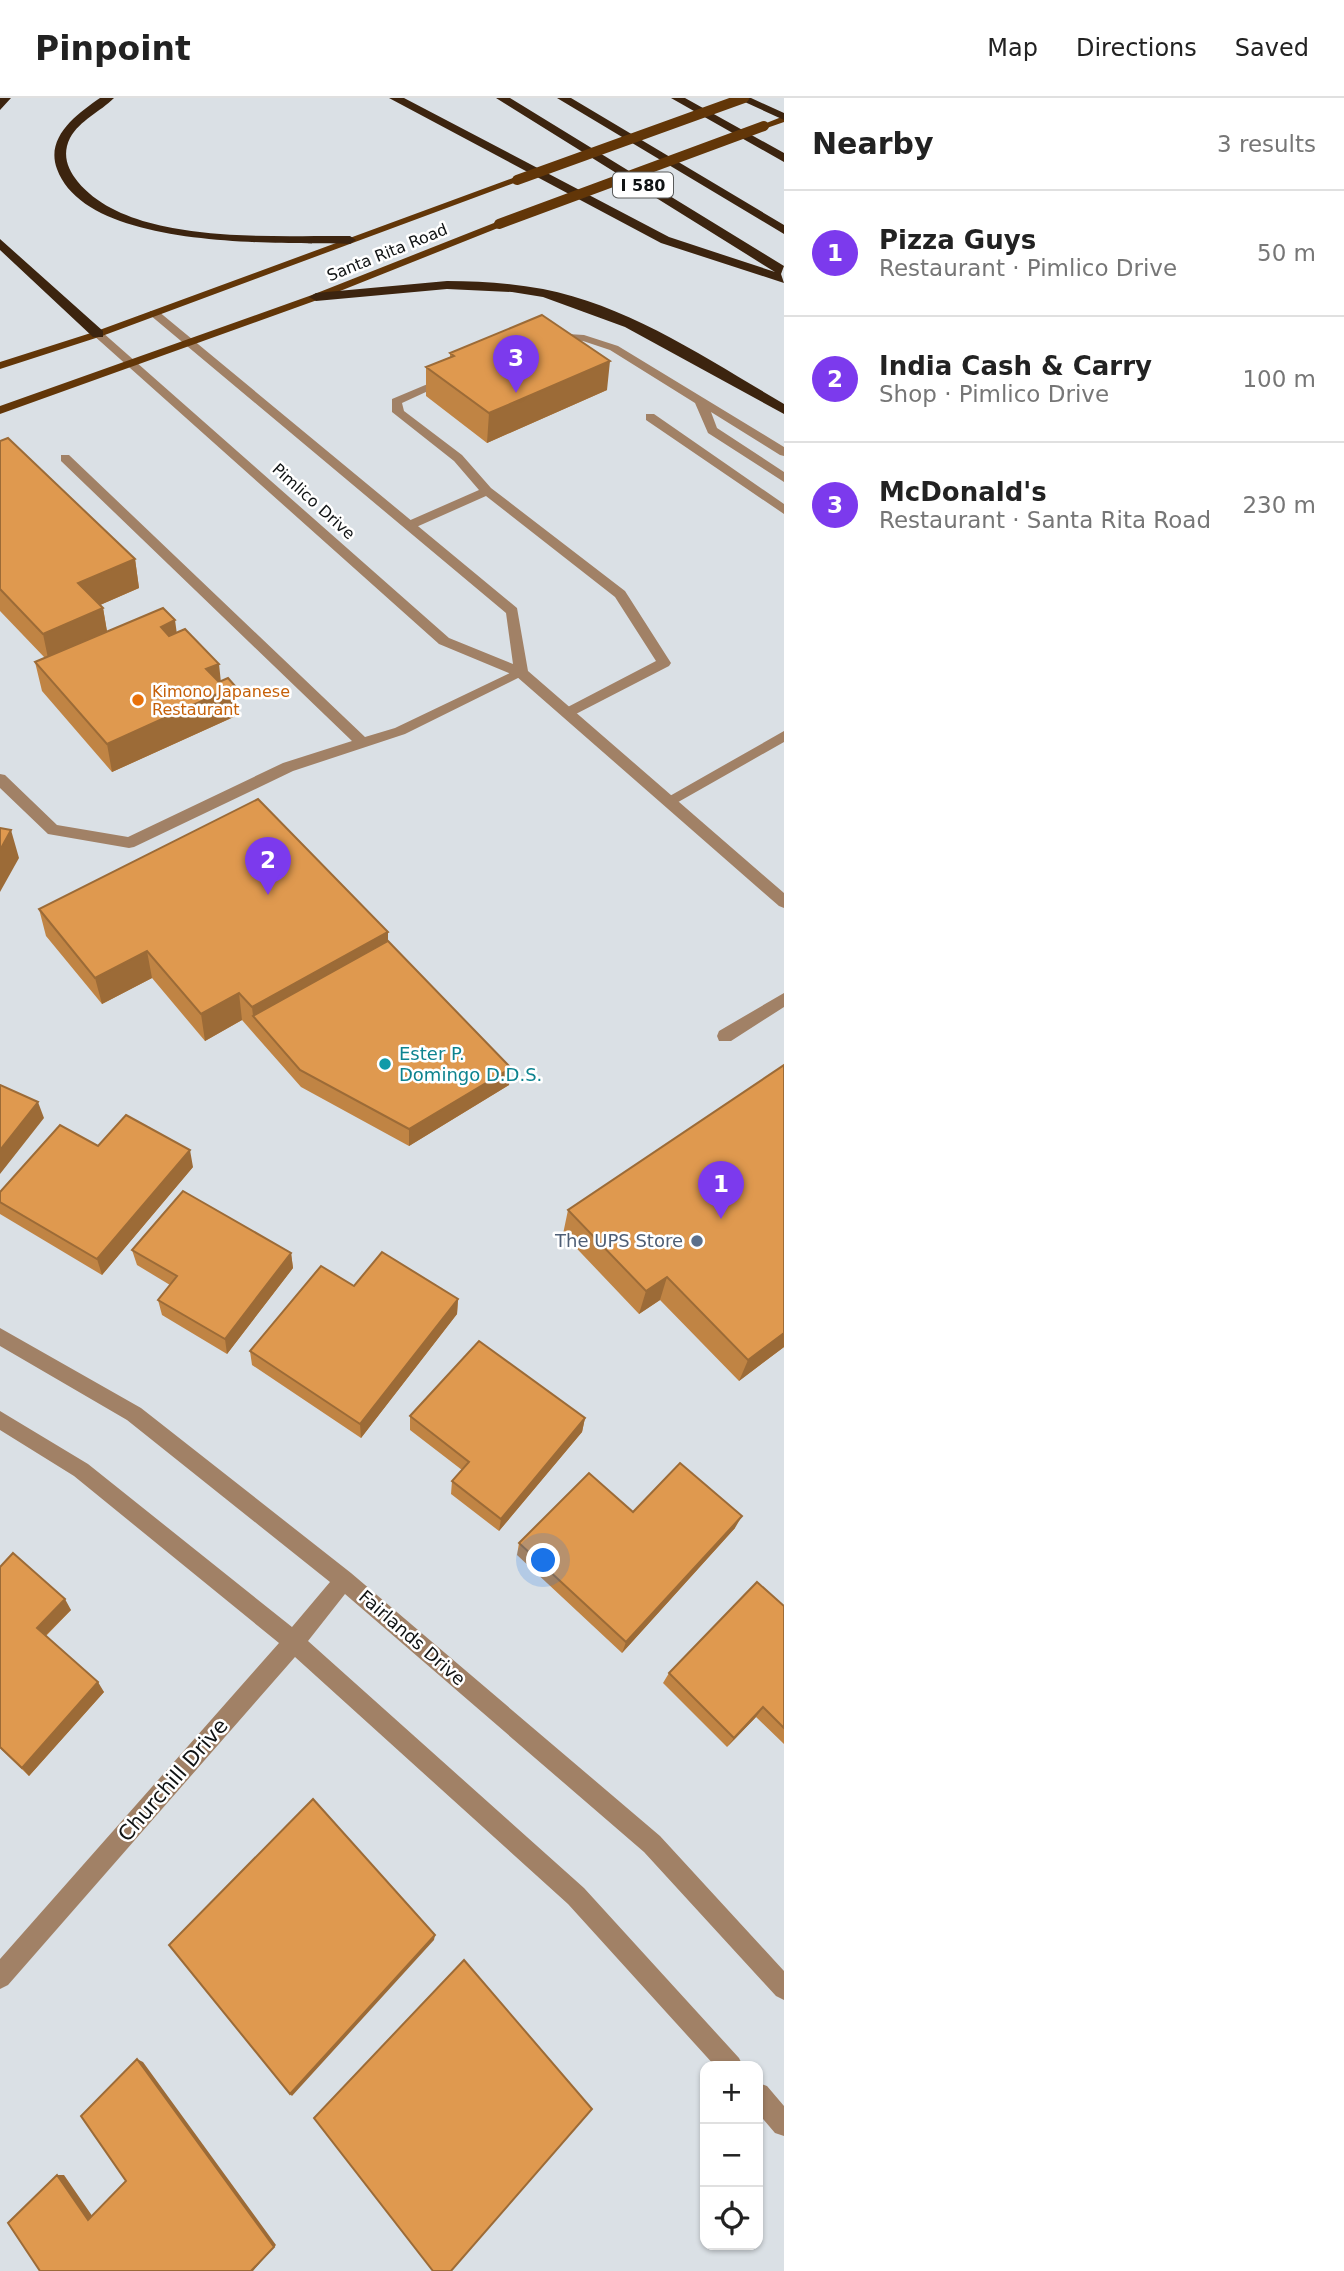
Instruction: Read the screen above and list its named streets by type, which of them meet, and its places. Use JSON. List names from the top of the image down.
{
  "streets": {
    "highway": ["I 580"],
    "main road": ["Santa Rita Road"],
    "street": ["Pimlico Drive", "Fairlands Drive", "Churchill Drive"]
  },
  "crossings": [
    ["Santa Rita Road", "Pimlico Drive"],
    ["Fairlands Drive", "Churchill Drive"]
  ],
  "places": ["Kimono Japanese Restaurant", "Ester P. Domingo D.D.S.", "The UPS Store"],
  "page": {
    "header": "Pinpoint",
    "nav": ["Map", "Directions", "Saved"],
    "heading": ["Nearby", "3 results"],
    "list": [
      {
        "mark": "1",
        "name": "Pizza Guys",
        "note": "Restaurant · Pimlico Drive",
        "value": "50 m"
      },
      {
        "mark": "2",
        "name": "India Cash & Carry",
        "note": "Shop · Pimlico Drive",
        "value": "100 m"
      },
      {
        "mark": "3",
        "name": "McDonald's",
        "note": "Restaurant · Santa Rita Road",
        "value": "230 m"
      }
    ],
    "pins": ["3", "2", "1"],
    "map_buttons": ["+", "−"]
  }
}
